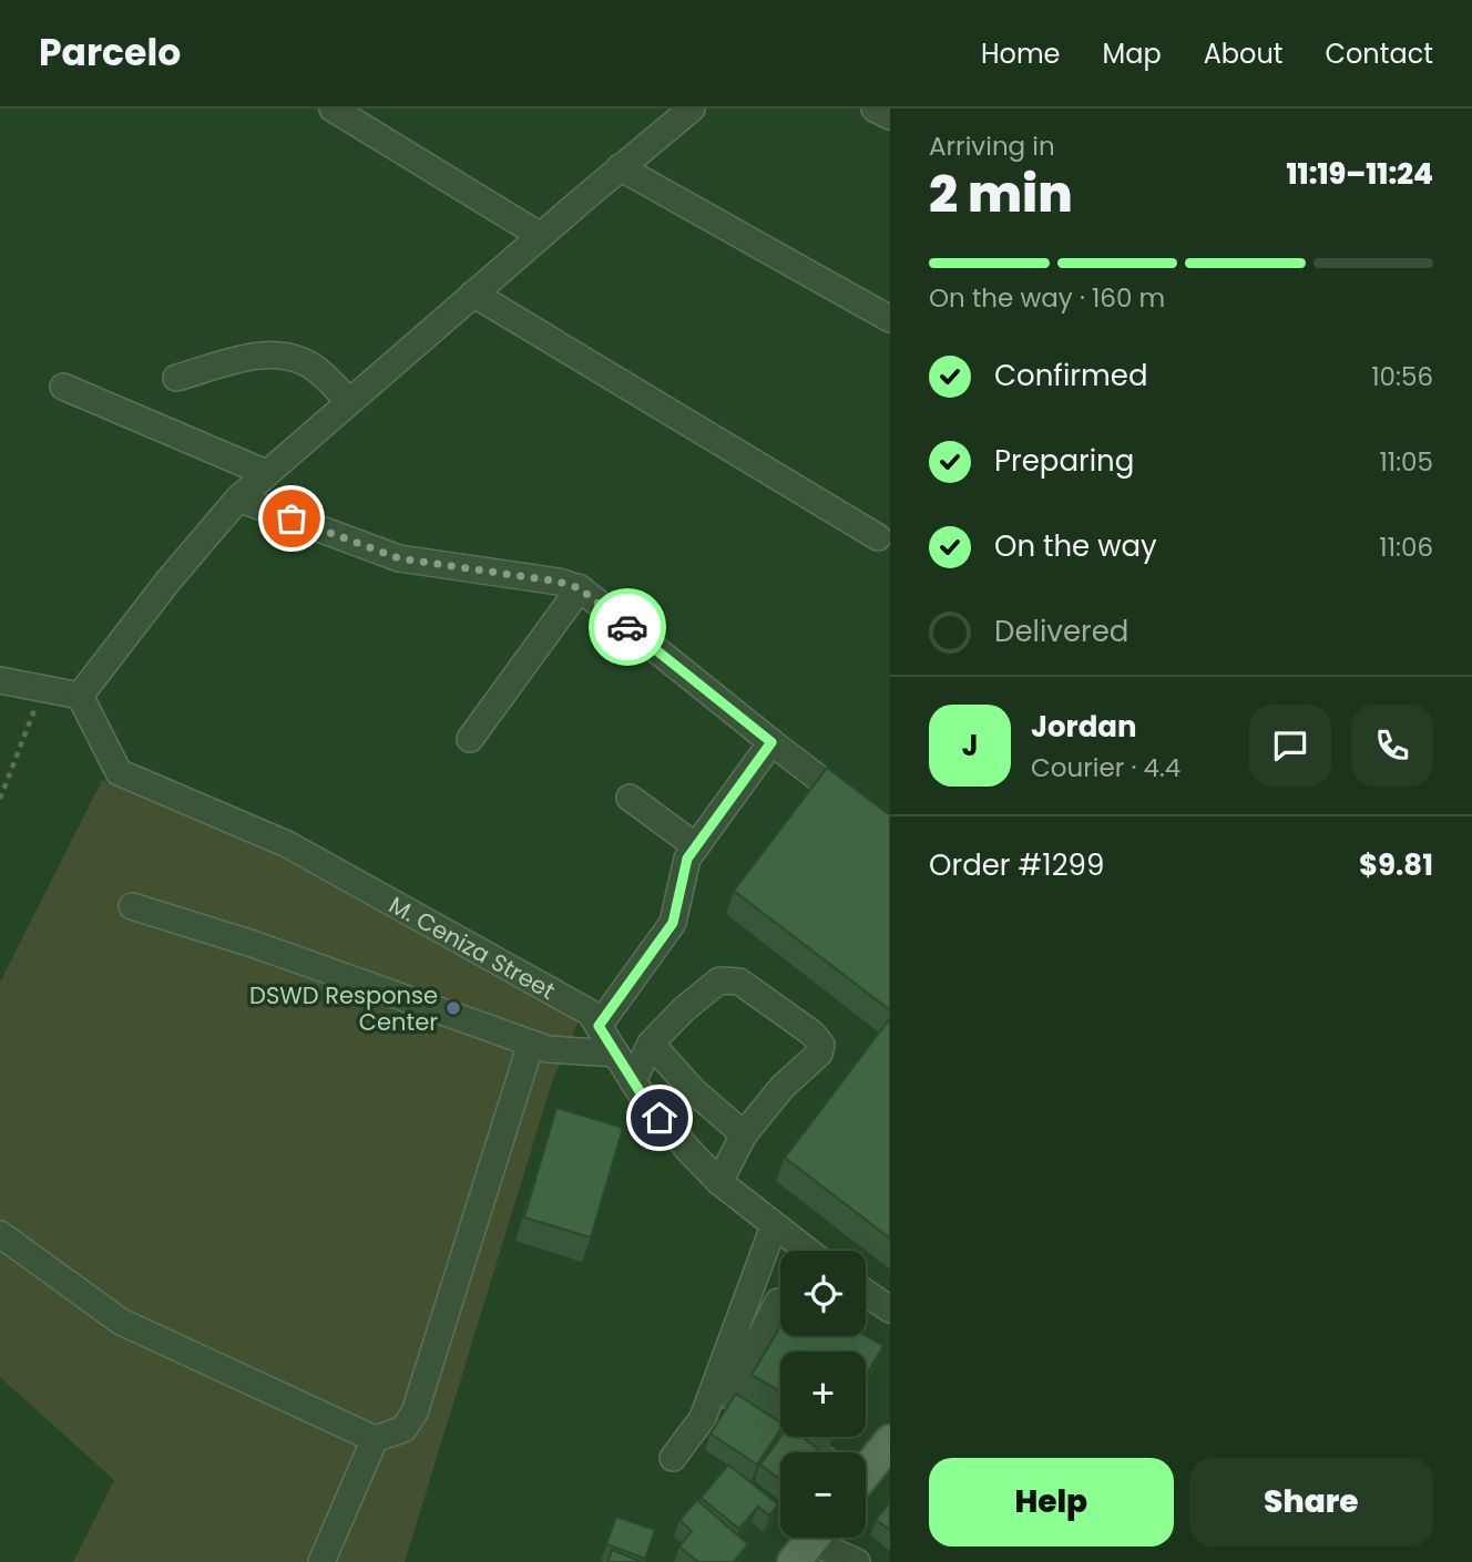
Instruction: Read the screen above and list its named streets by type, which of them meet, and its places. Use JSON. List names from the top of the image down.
{
  "streets": {
    "street": ["M. Ceniza Street"]
  },
  "places": ["DSWD Response Center"],
  "page": {
    "header": "Parcelo",
    "nav": [
      "Home",
      "Map",
      "About",
      "Contact"
    ],
    "heading": ["2 min", "Arriving in", "11:19–11:24"],
    "panel": [
      "Jordan",
      "Courier · 4.4",
      "Order #1299",
      "$9.81"
    ],
    "bar": "On the way · 160 m",
    "list": [
      ["Confirmed", "10:56"],
      ["Preparing", "11:05"],
      ["On the way", "11:06"],
      "Delivered"
    ],
    "round": "J",
    "map_buttons": ["+", "−"],
    "buttons": ["Help", "Share"]
  }
}
